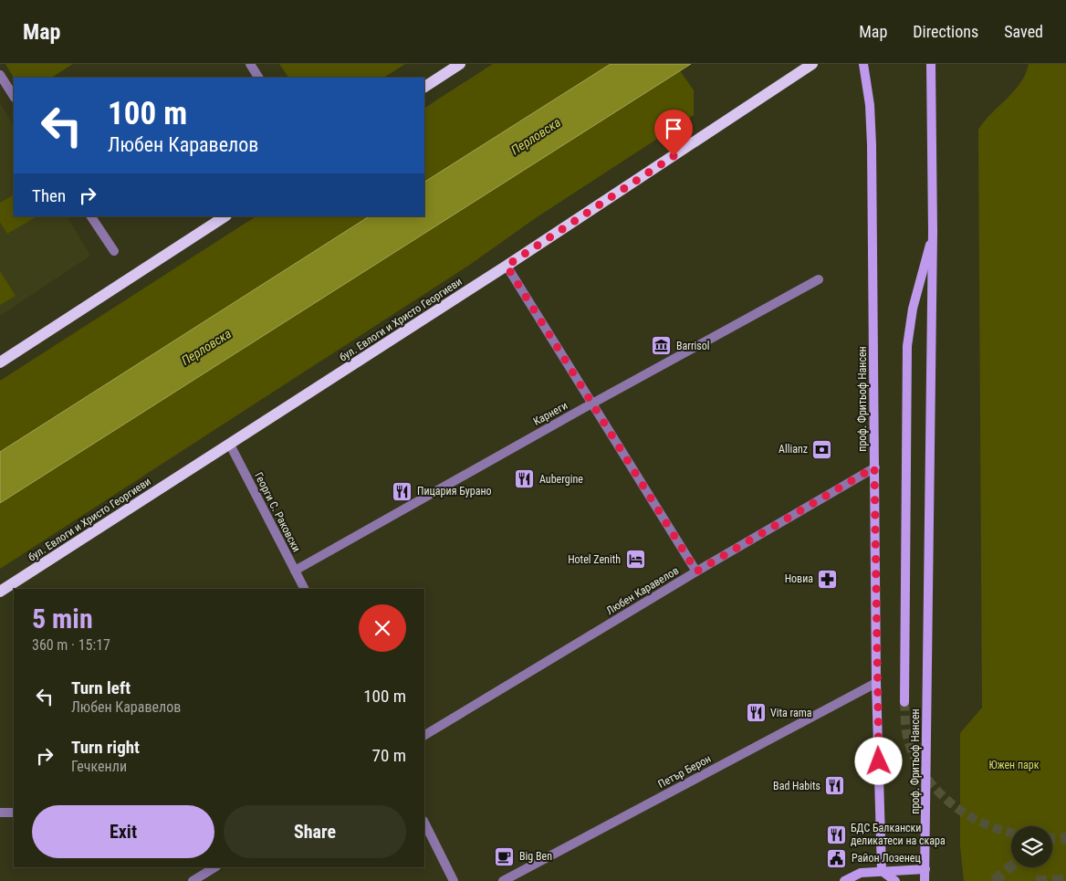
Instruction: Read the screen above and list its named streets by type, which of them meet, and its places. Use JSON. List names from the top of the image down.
{
  "streets": {
    "main road": ["бул. Евлоги и Христо Георгиеви", "проф. Фритьоф Нансен"],
    "street": [
      "Карнеги",
      "Георги С. Раковски",
      "Любен Каравелов",
      "Петър Берон"
    ]
  },
  "crossings": [
    ["бул. Евлоги и Христо Георгиеви", "Георги С. Раковски"],
    ["проф. Фритьоф Нансен", "Любен Каравелов"],
    ["проф. Фритьоф Нансен", "Петър Берон"],
    ["Карнеги", "Георги С. Раковски"]
  ],
  "water": ["Перловска"],
  "parks": ["Южен парк"],
  "places": {
    "museum": ["Barrisol"],
    "bank": ["Allianz"],
    "restaurant": [
      "Aubergine",
      "Пицария Бурано",
      "Vita rama",
      "Bad Habits",
      "БДС Балкански деликатеси на скара"
    ],
    "hotel": ["Hotel Zenith"],
    "pharmacy": ["Новиа"],
    "cafe": ["Big Ben"],
    "public building": ["Район Лозенец"]
  },
  "page": {
    "header": "Map",
    "nav": ["Map", "Directions", "Saved"],
    "turn": ["100 m", "Любен Каравелов"],
    "then": "Then",
    "heading": ["5 min", "360 m · 15:17"],
    "list": [
      {
        "name": "Turn left",
        "note": "Любен Каравелов",
        "value": "100 m"
      },
      {
        "name": "Turn right",
        "note": "Гечкенли",
        "value": "70 m"
      }
    ],
    "buttons": ["Exit", "Share"]
  }
}
